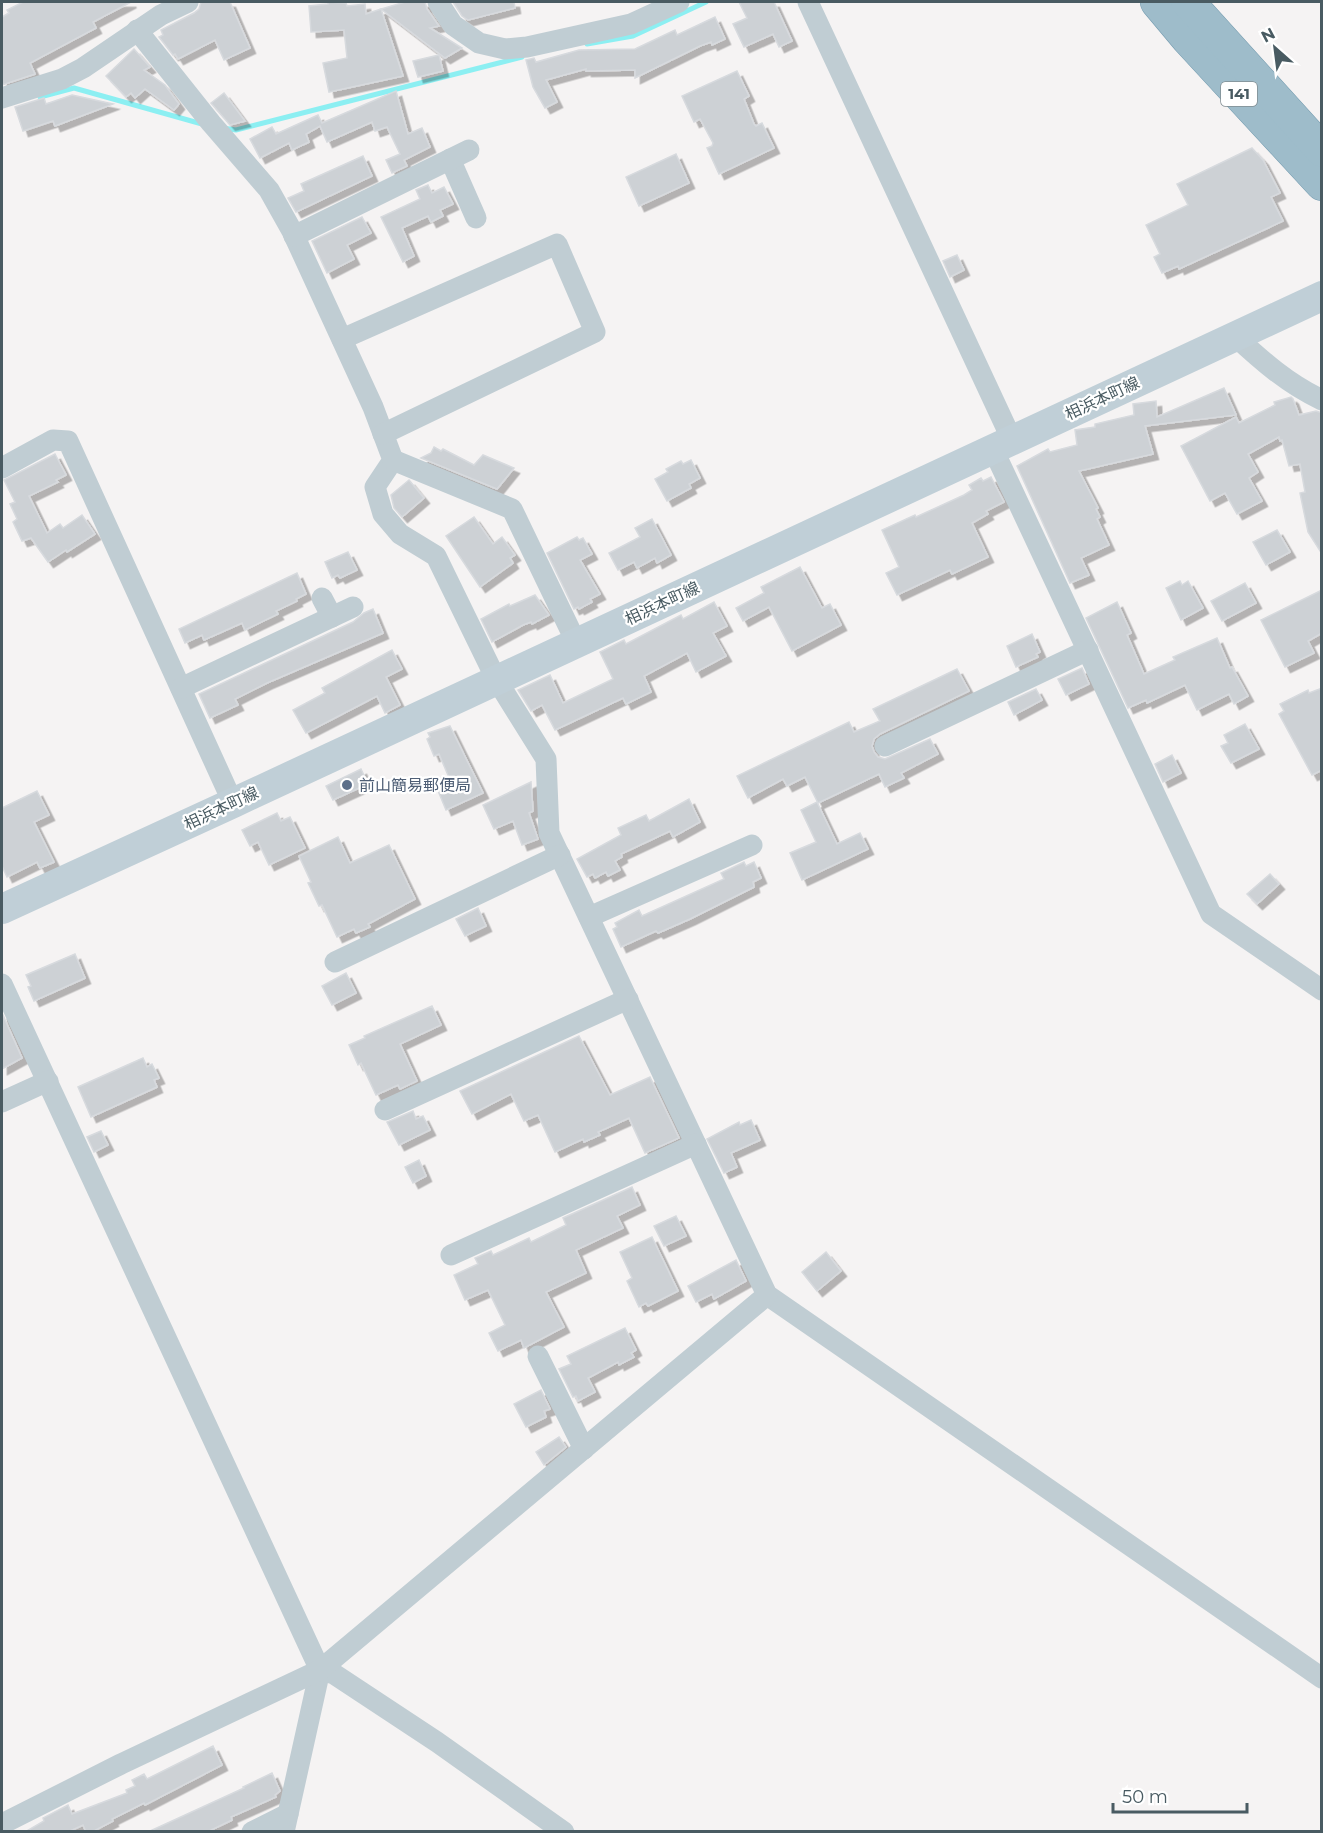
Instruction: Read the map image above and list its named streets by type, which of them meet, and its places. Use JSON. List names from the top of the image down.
{
  "streets": {
    "highway": ["141"],
    "main road": ["相浜本町線"]
  },
  "places": ["前山簡易郵便局"],
  "scale_bar": "50 m",
  "north": "top left"
}
